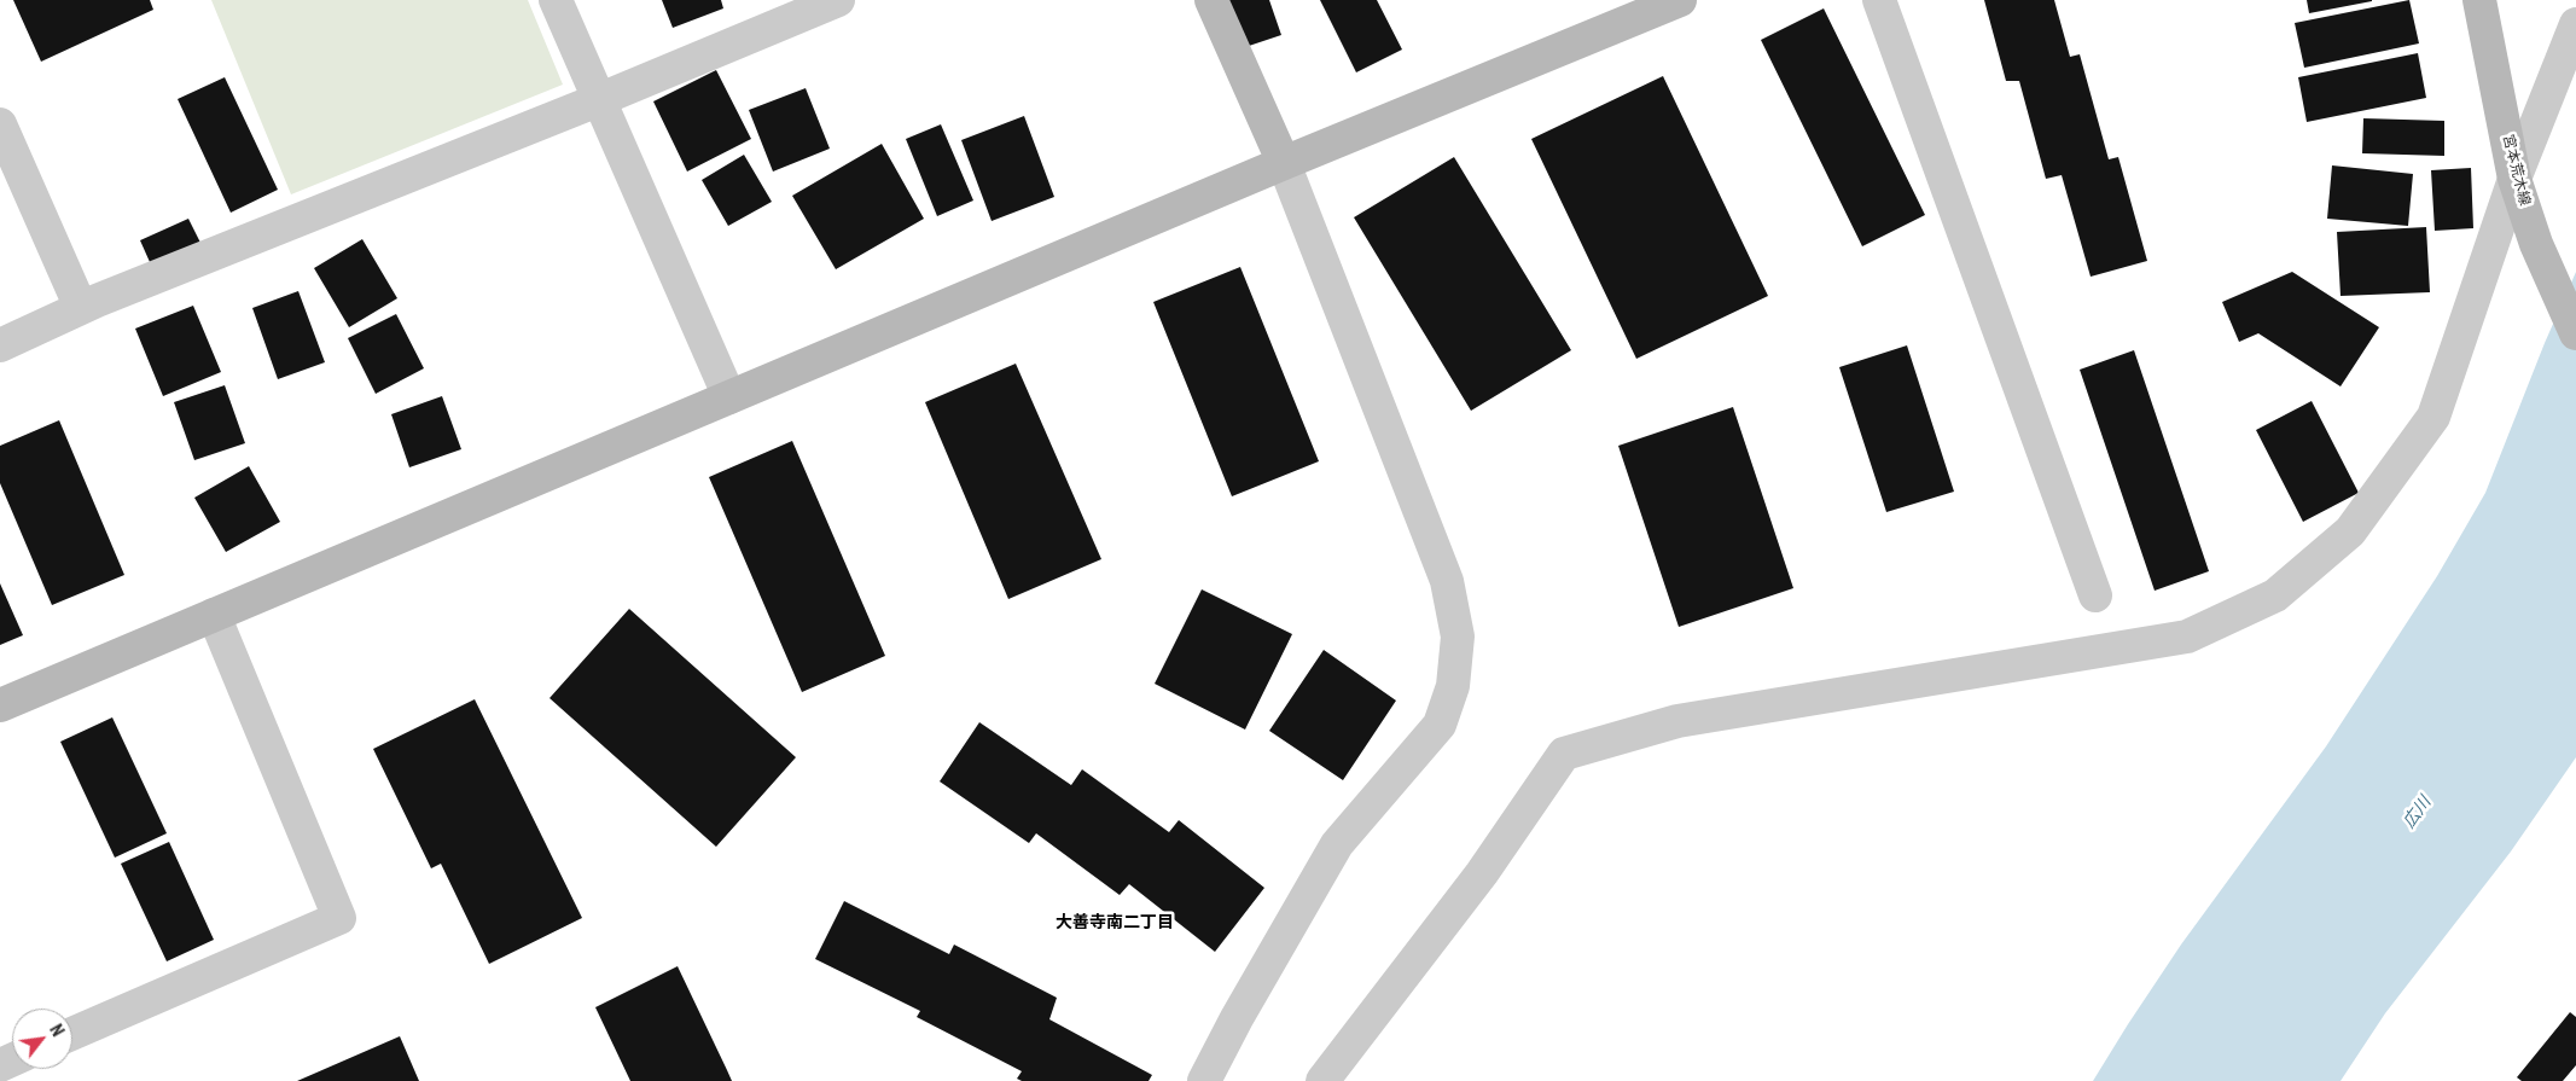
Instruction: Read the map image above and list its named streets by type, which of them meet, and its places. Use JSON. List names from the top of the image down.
{
  "streets": {
    "street": ["宮本荒木線"]
  },
  "districts": ["大善寺南二丁目"],
  "water": ["広川"],
  "north": "top right"
}
